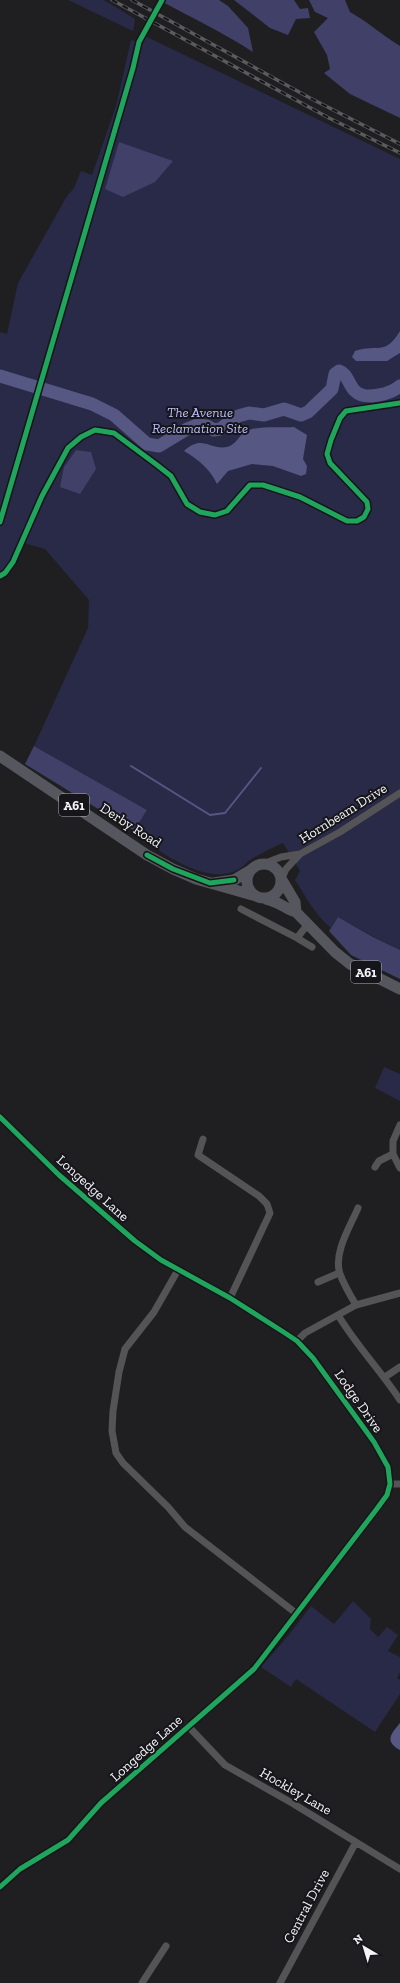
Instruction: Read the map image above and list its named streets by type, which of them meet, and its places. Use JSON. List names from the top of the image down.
{
  "streets": {
    "highway": ["A61", "Derby Road"],
    "street": [
      "Hornbeam Drive",
      "Longedge Lane",
      "Lodge Drive",
      "Hockley Lane",
      "Central Drive"
    ]
  },
  "crossings": [
    ["Hornbeam Drive", "Derby Road"],
    ["Longedge Lane", "Lodge Drive"],
    ["Longedge Lane", "Hockley Lane"],
    ["Hockley Lane", "Central Drive"]
  ],
  "parks": ["The Avenue Reclamation Site"],
  "north": "top left"
}
